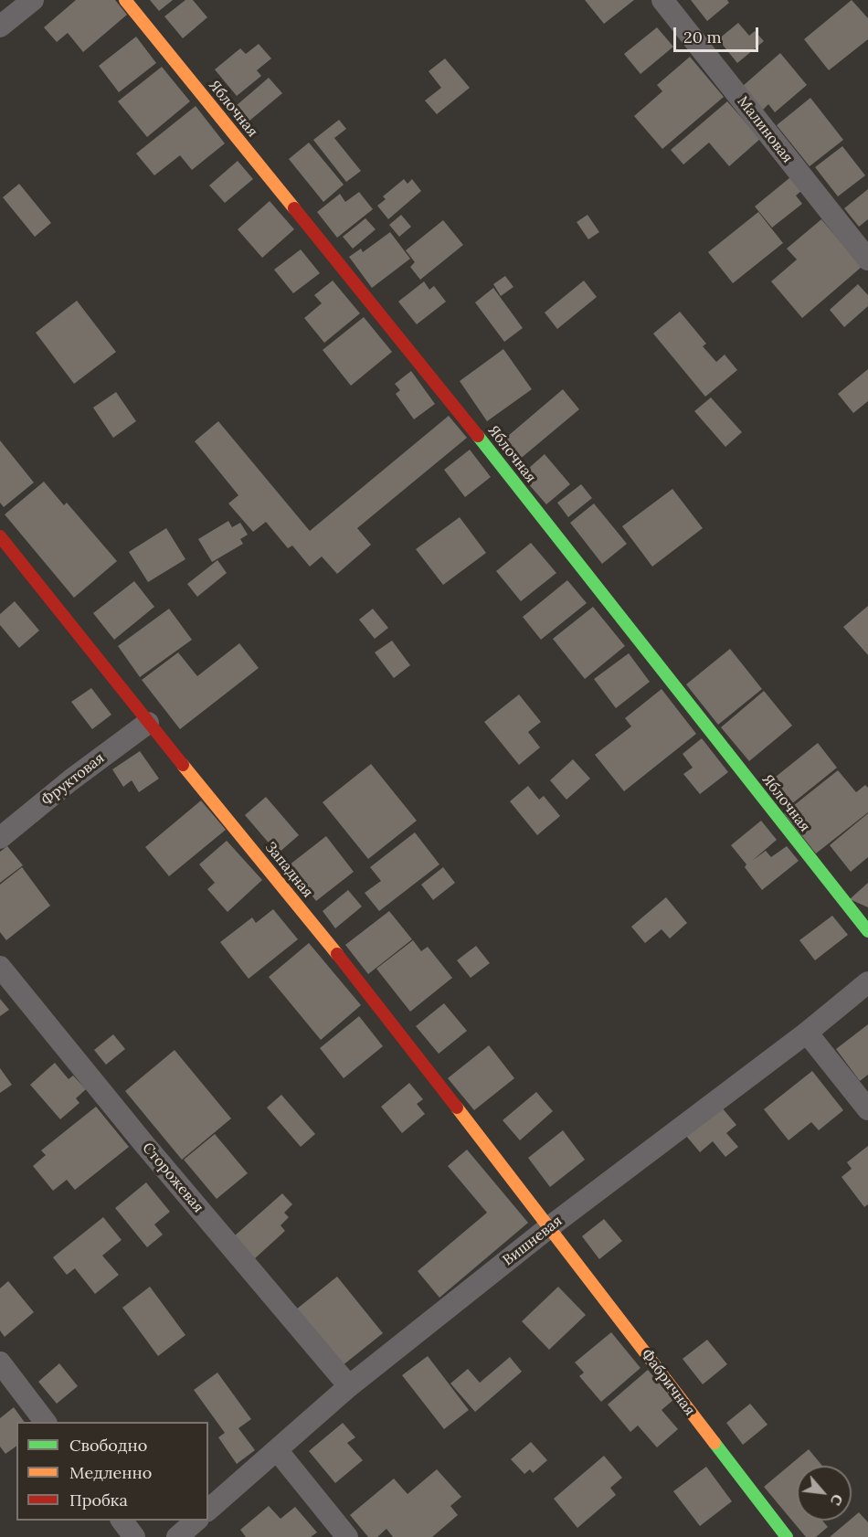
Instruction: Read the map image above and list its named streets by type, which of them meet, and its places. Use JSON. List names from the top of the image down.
{
  "streets": {
    "street": [
      "Яблочная",
      "Малиновая",
      "Фруктовая",
      "Западная",
      "Сторожевая",
      "Вишневая",
      "Фабричная"
    ]
  },
  "crossings": [
    ["Фруктовая", "Западная"],
    ["Западная", "Вишневая"],
    ["Западная", "Фабричная"],
    ["Сторожевая", "Вишневая"],
    ["Вишневая", "Фабричная"]
  ],
  "legend": ["Свободно", "Медленно", "Пробка"],
  "scale_bar": "20 m",
  "north": "bottom right"
}
